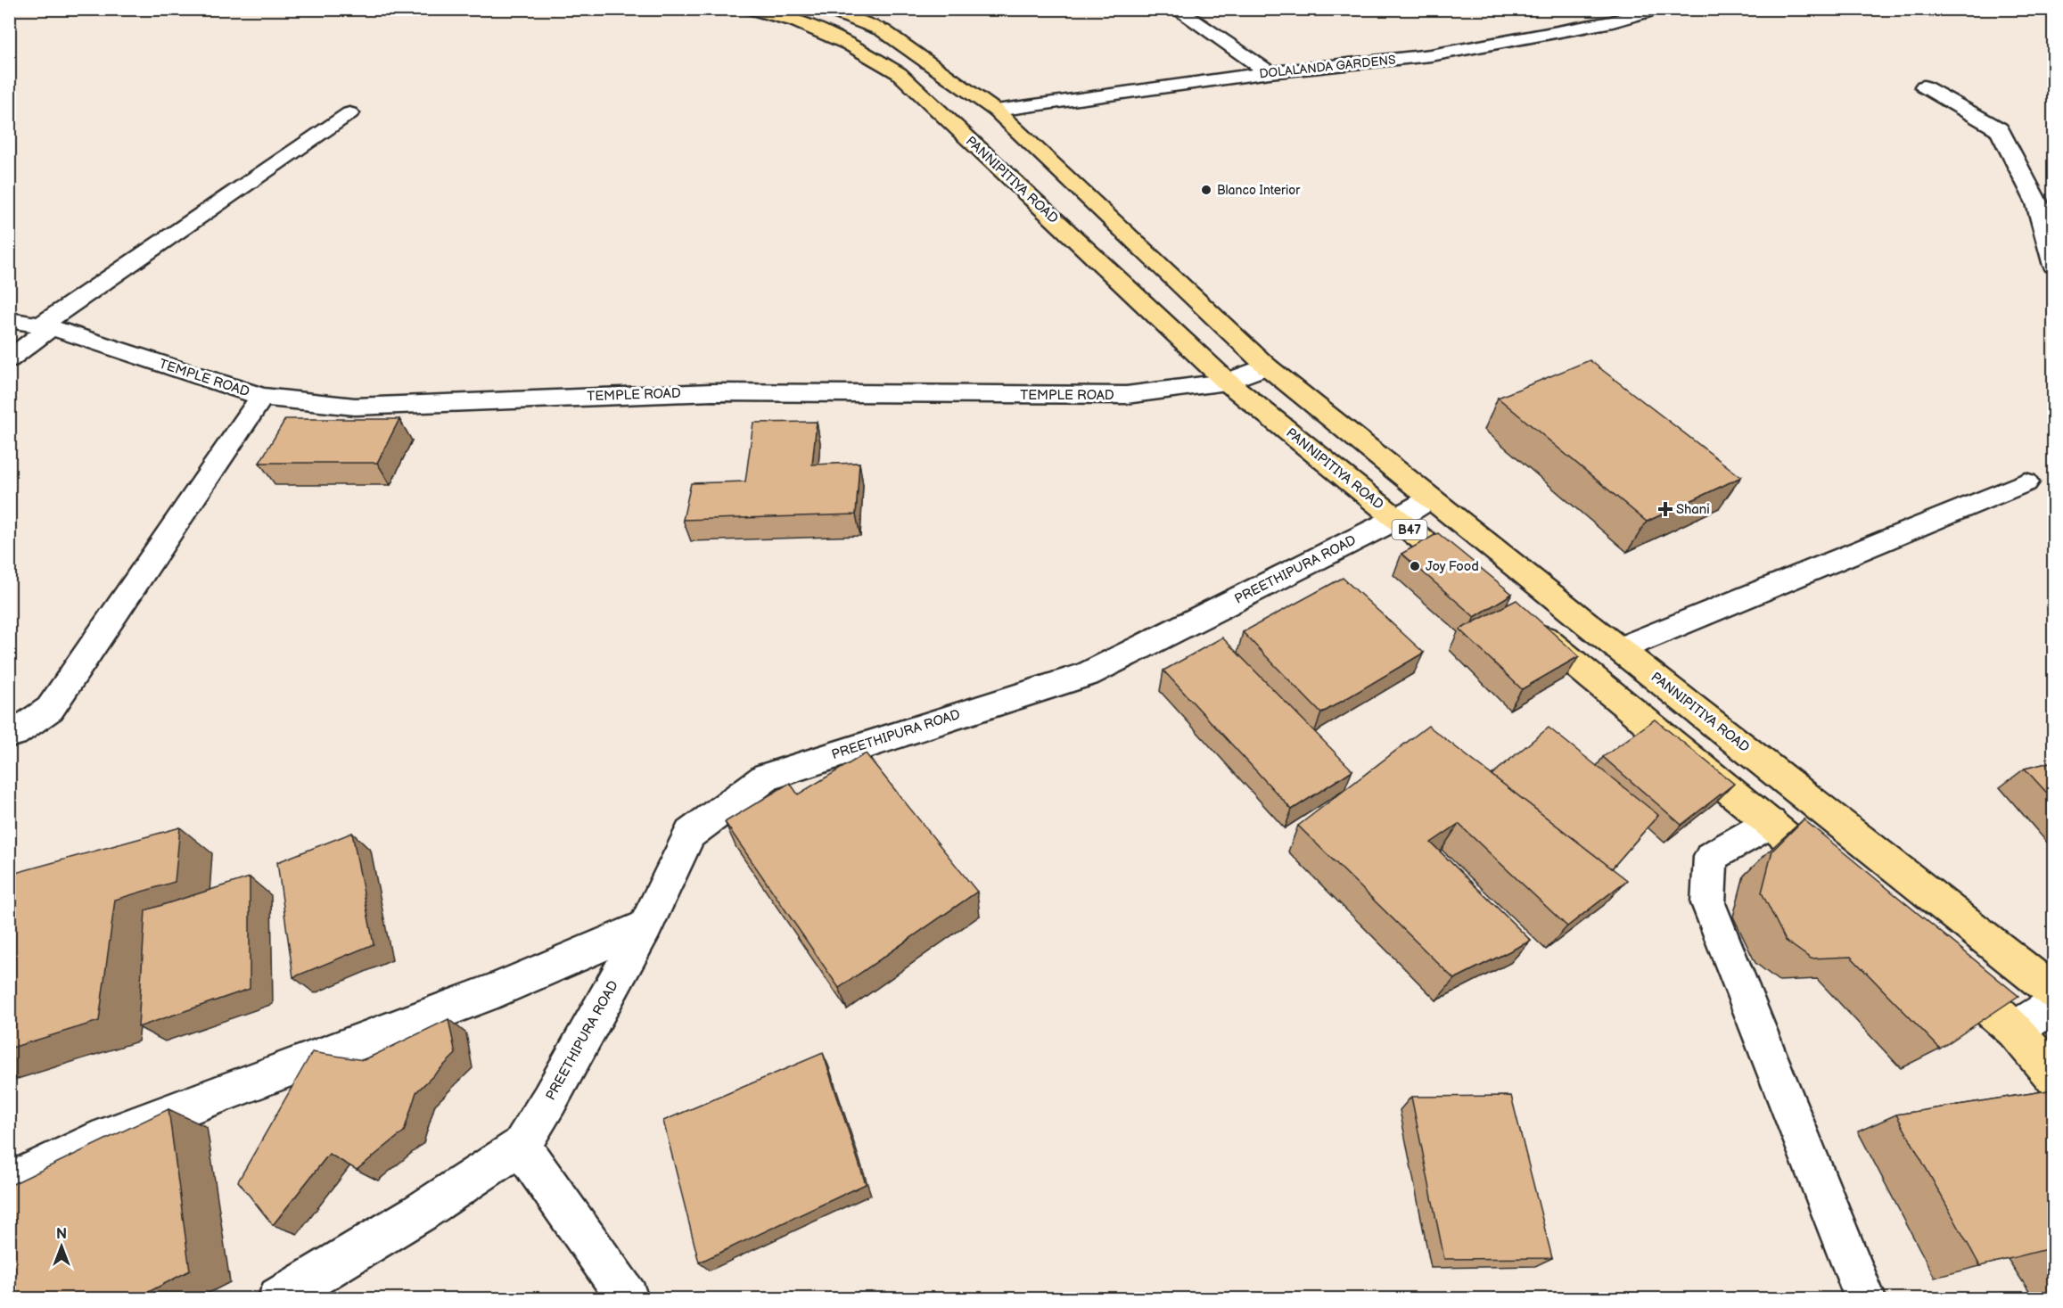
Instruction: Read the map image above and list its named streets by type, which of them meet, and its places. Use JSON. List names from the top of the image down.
{
  "streets": {
    "main road": ["PANNIPITIYA ROAD", "B47"],
    "street": ["DOLALANDA GARDENS", "TEMPLE ROAD", "PREETHIPURA ROAD"]
  },
  "crossings": [
    ["DOLALANDA GARDENS", "PANNIPITIYA ROAD"],
    ["PANNIPITIYA ROAD", "TEMPLE ROAD"],
    ["PANNIPITIYA ROAD", "PREETHIPURA ROAD"]
  ],
  "places": {
    "other": ["Blanco Interior", "Joy Food"],
    "health": ["Shani"]
  },
  "north": "top"
}
